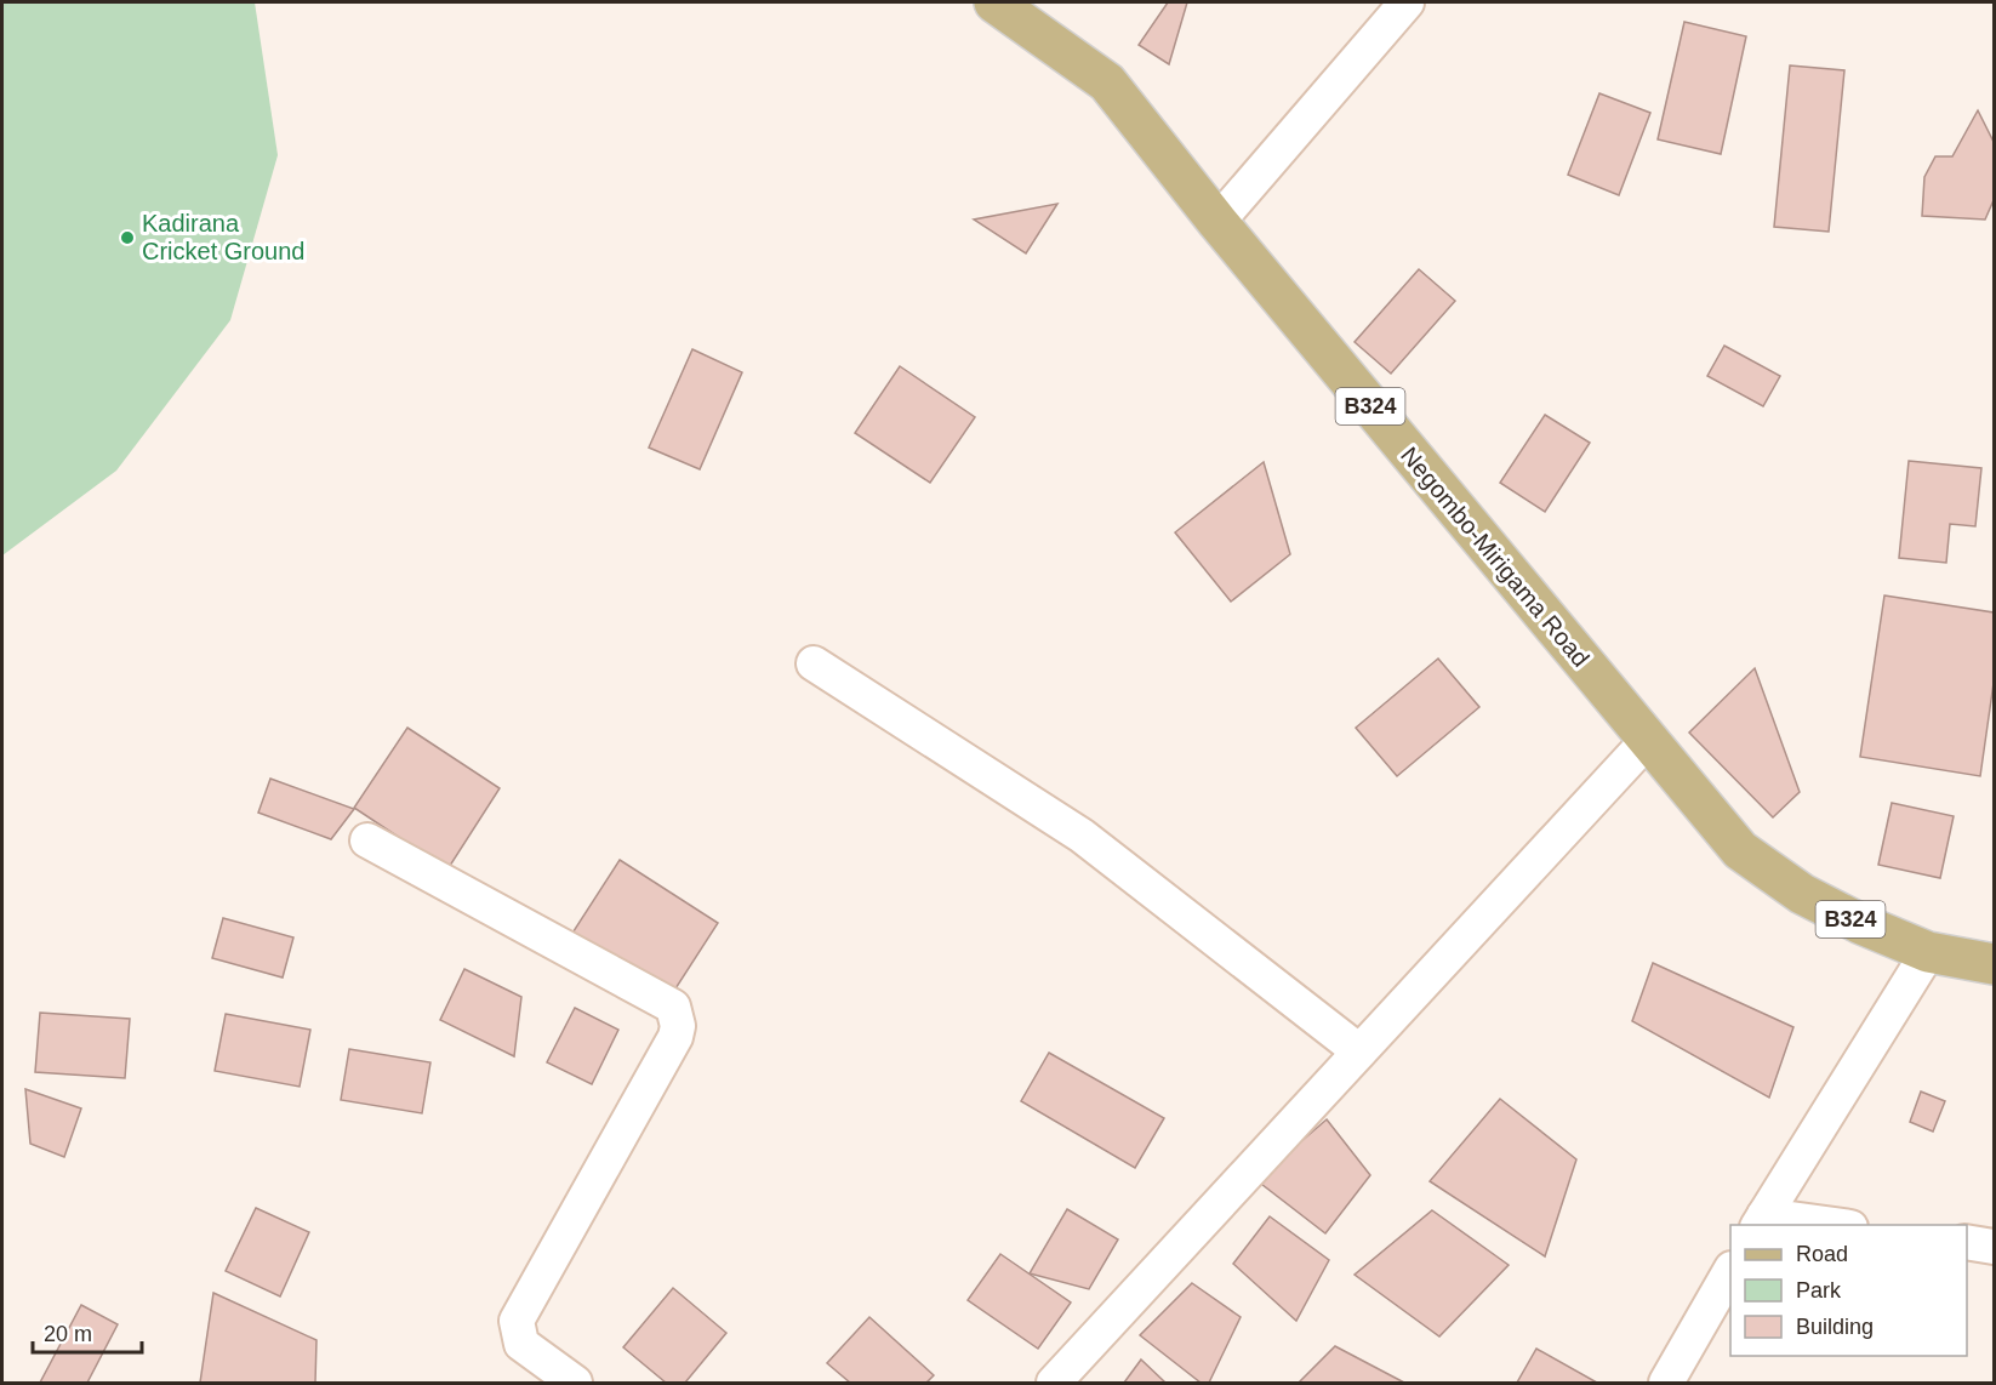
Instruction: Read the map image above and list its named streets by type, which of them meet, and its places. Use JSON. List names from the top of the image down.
{
  "streets": {
    "main road": ["B324", "Negombo-Mirigama Road"]
  },
  "places": ["Kadirana Cricket Ground"],
  "legend": ["Road", "Park", "Building"],
  "scale_bar": "20 m"
}
